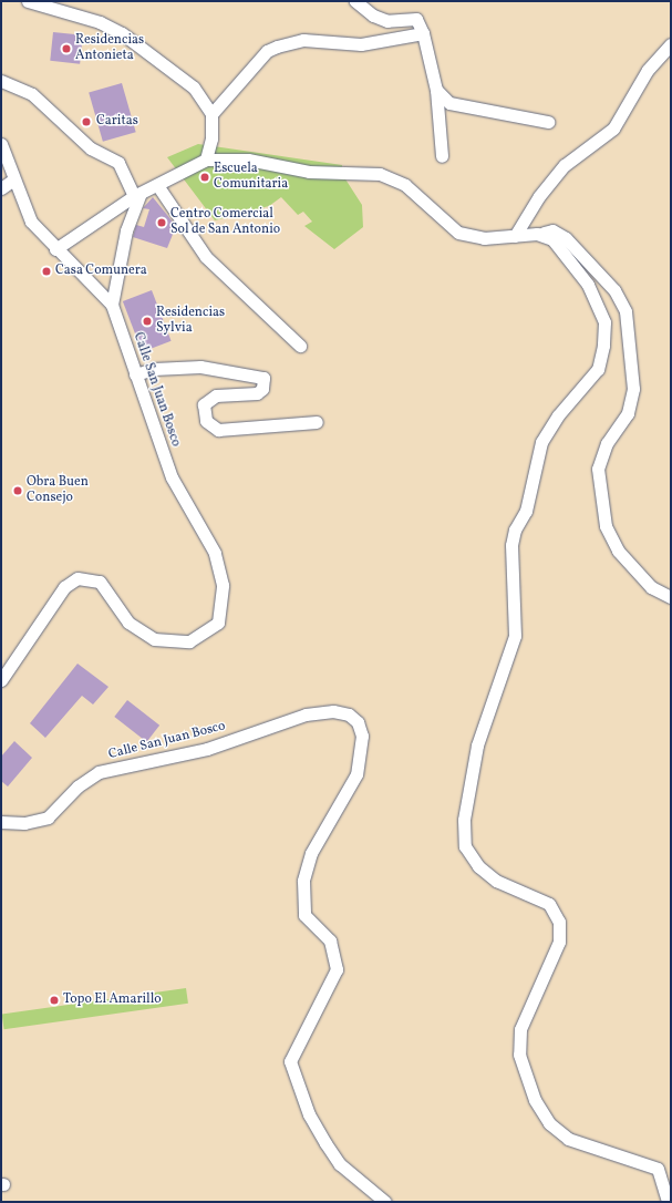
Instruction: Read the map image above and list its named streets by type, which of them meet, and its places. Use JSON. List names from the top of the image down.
{
  "streets": {
    "street": ["Calle San Juan Bosco"]
  },
  "places": [
    "Residencias Antonieta",
    "Caritas",
    "Escuela Comunitaria",
    "Centro Comercial Sol de San Antonio",
    "Casa Comunera",
    "Residencias Sylvia",
    "Obra Buen Consejo",
    "Topo El Amarillo"
  ]
}
